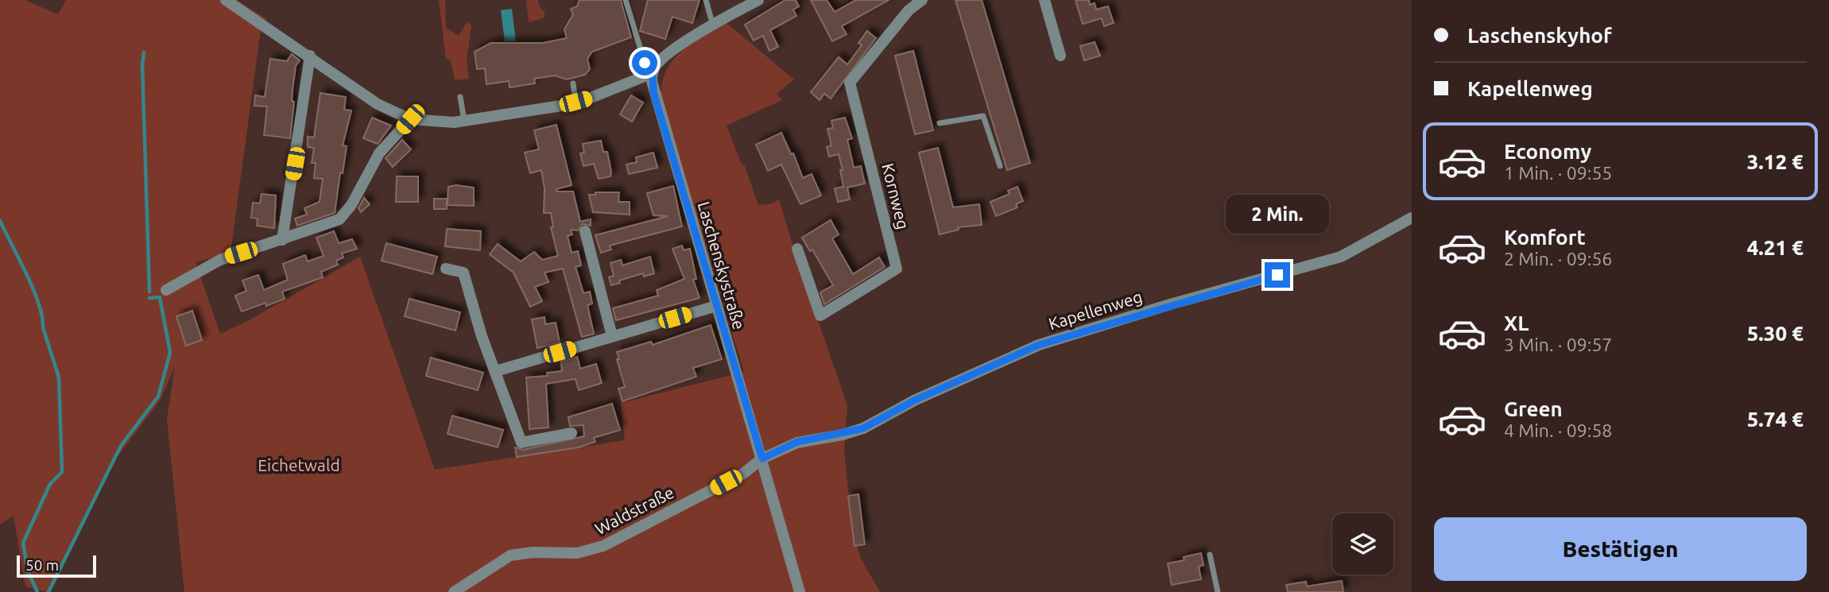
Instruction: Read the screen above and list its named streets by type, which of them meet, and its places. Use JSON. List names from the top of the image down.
{
  "streets": {
    "street": [
      "Kornweg",
      "Laschenskystraße",
      "Kapellenweg",
      "Waldstraße"
    ]
  },
  "crossings": [
    ["Laschenskystraße", "Kapellenweg"],
    ["Laschenskystraße", "Waldstraße"],
    ["Kapellenweg", "Waldstraße"]
  ],
  "parks": ["Eichetwald"],
  "scale_bar": "50 m",
  "page": {
    "banner": ["Laschenskyhof", "Kapellenweg"],
    "list": [
      {
        "name": "Economy",
        "note": "1 Min. · 09:55",
        "value": "3.12 €"
      },
      {
        "name": "Komfort",
        "note": "2 Min. · 09:56",
        "value": "4.21 €"
      },
      {
        "name": "XL",
        "note": "3 Min. · 09:57",
        "value": "5.30 €"
      },
      {
        "name": "Green",
        "note": "4 Min. · 09:58",
        "value": "5.74 €"
      }
    ],
    "bubble": "2 Min.",
    "buttons": "Bestätigen",
    "scale": "50 m"
  }
}
